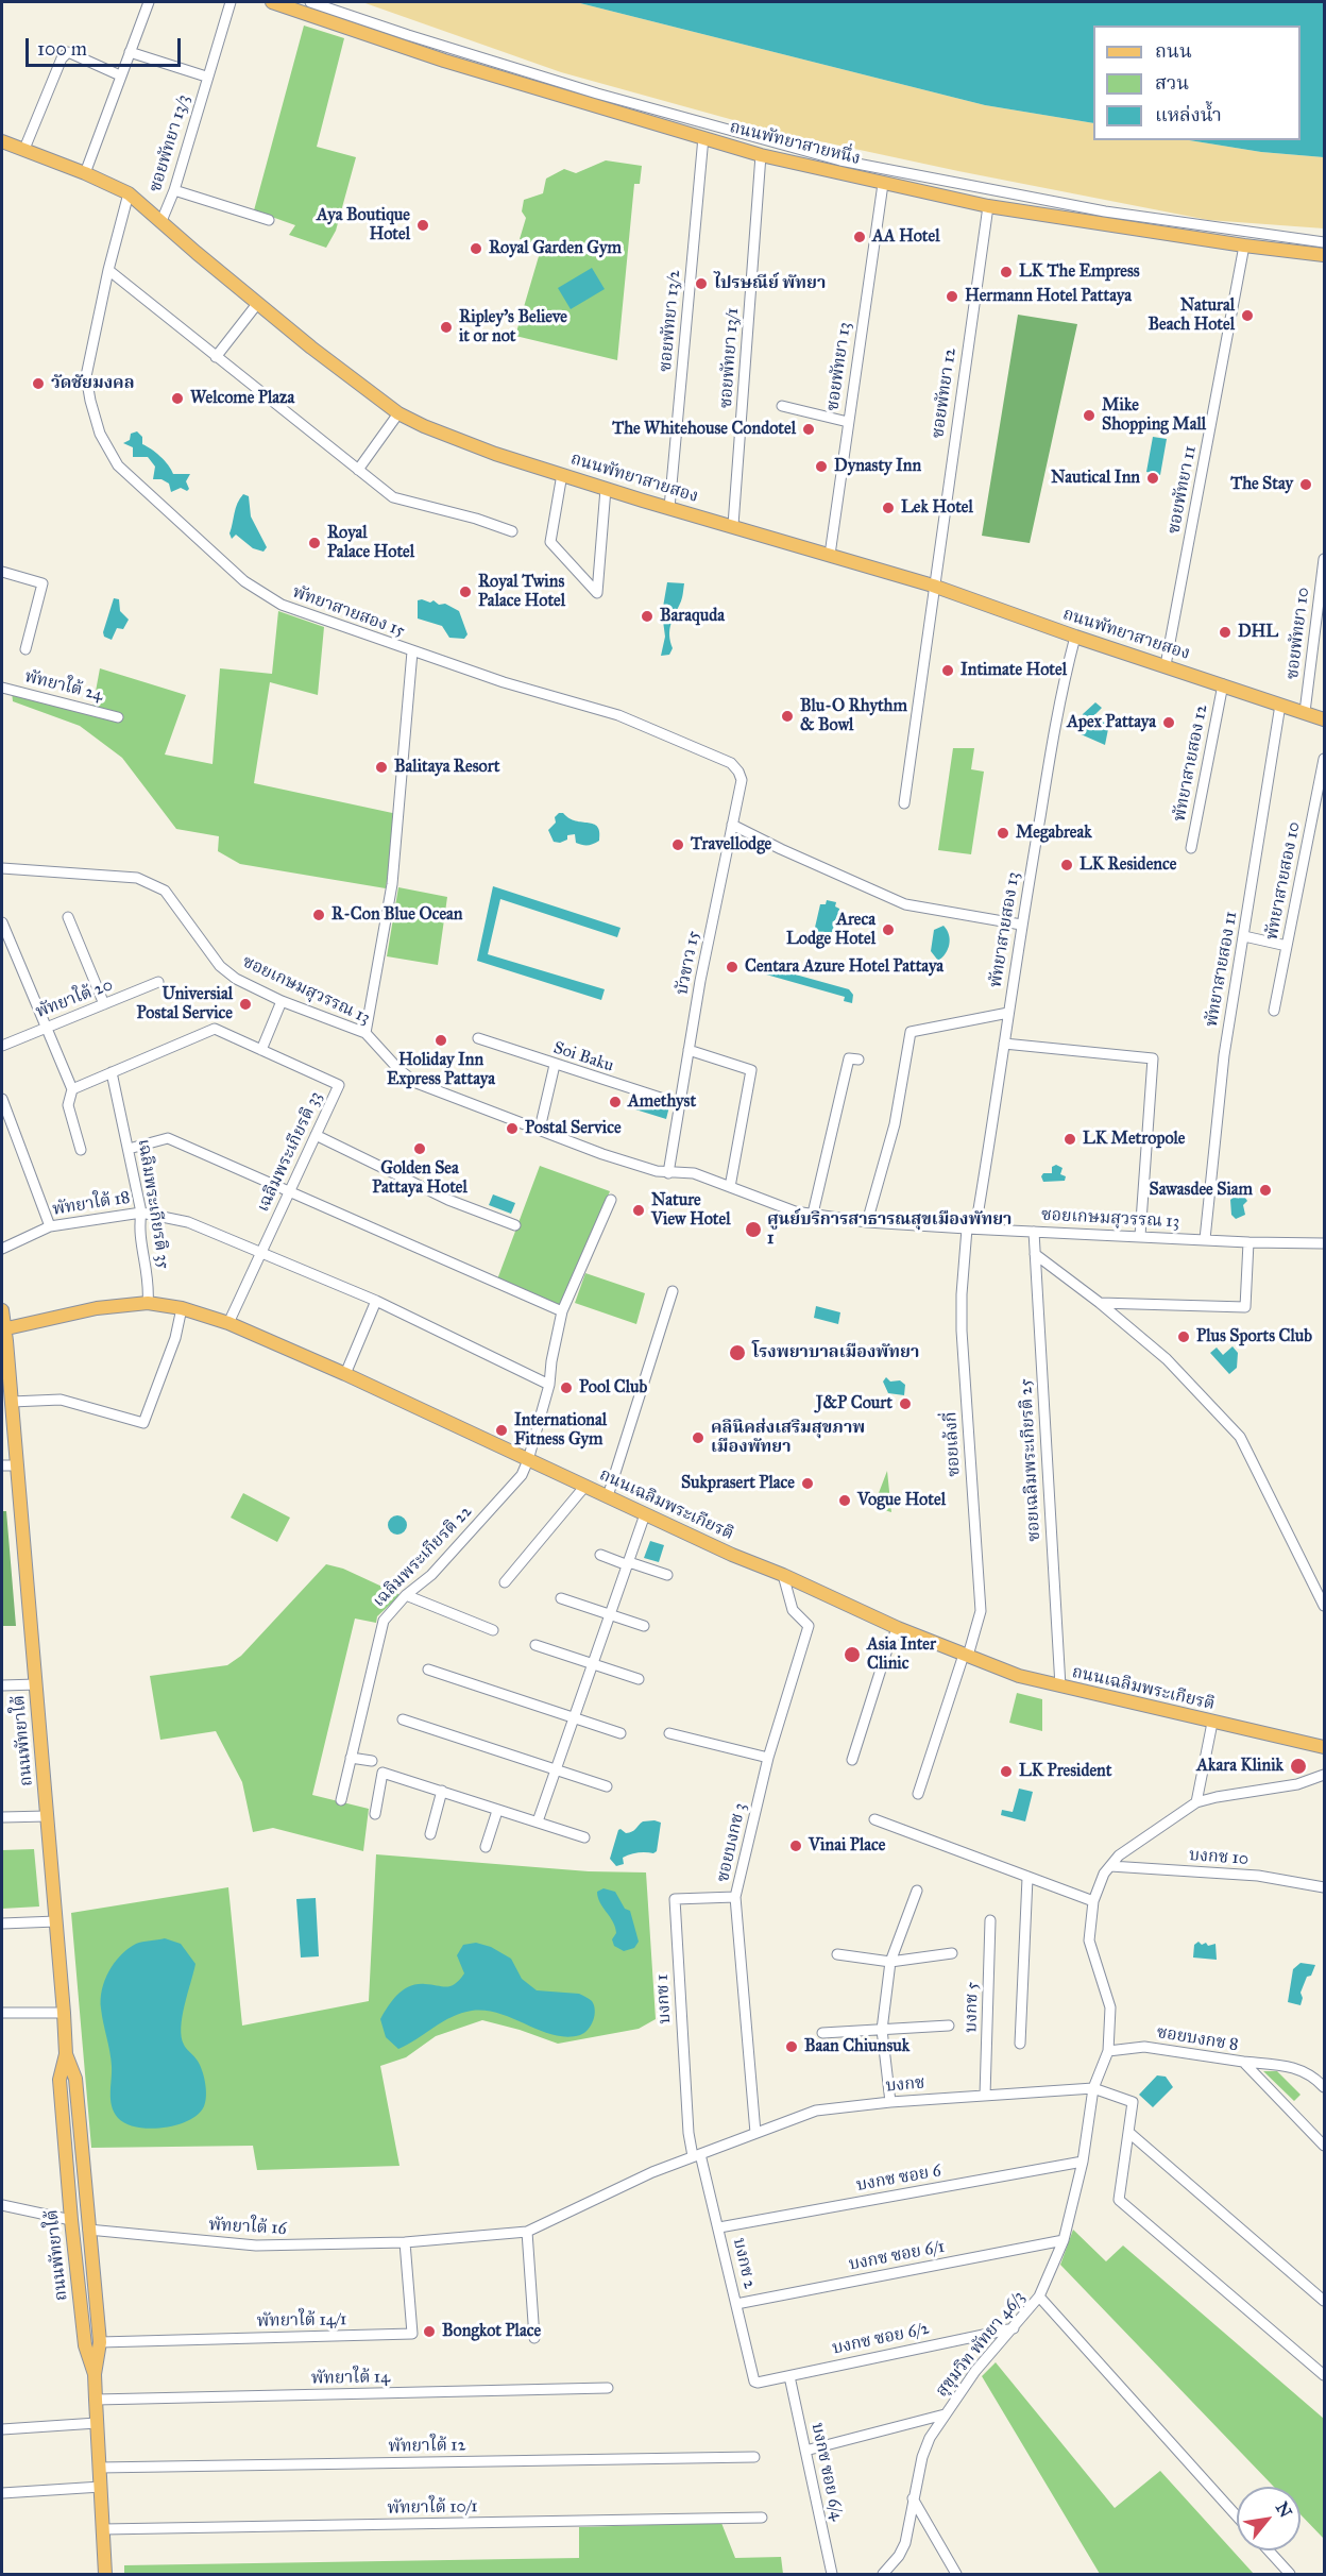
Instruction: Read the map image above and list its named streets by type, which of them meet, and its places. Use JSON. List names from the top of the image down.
{
  "streets": {
    "main road": [
      "ถนนพัทยาสายหนึ่ง",
      "ถนนพัทยาสายสอง",
      "ถนนเฉลิมพระเกียรติ",
      "ถนนพัทยาใต้"
    ],
    "street": [
      "ซอยพัทยา 13/3",
      "ซอยพัทยา 13/2",
      "ซอยพัทยา 13/1",
      "ซอยพัทยา 13",
      "ซอยพัทยา 12",
      "ซอยพัทยา 11",
      "พัทยาสายสอง 15",
      "ซอยพัทยา 10",
      "พัทยาใต้ 24",
      "พัทยาสายสอง 12",
      "พัทยาสายสอง 10",
      "พัทยาสายสอง 13",
      "บัวขาว 15",
      "พัทยาสายสอง 11",
      "ซอยเกษมสุวรรณ 13",
      "พัทยาใต้ 20",
      "Soi Baku",
      "เฉลิมพระเกียรติ 33",
      "พัทยาใต้ 18",
      "เฉลิมพระเกียรติ 35",
      "ซอยเล้งกี่",
      "ซอยเฉลิมพระเกียรติ 25",
      "เฉลิมพระเกียรติ 22",
      "ซอยบงกช 3",
      "บงกช 10",
      "บงกช 1",
      "บงกช 5",
      "ซอยบงกช 8",
      "บงกช",
      "บงกช ซอย 6",
      "พัทยาใต้ 16",
      "บงกช ซอย 6/1",
      "บงกช 2",
      "พัทยาใต้ 14/1",
      "บงกช ซอย 6/2",
      "สุขุมวิท พัทยา 46/3",
      "พัทยาใต้ 14",
      "พัทยาใต้ 12",
      "บงกช ซอย 6/4",
      "พัทยาใต้ 10/1"
    ]
  },
  "crossings": [
    ["ซอยพัทยา 13/3", "ถนนพัทยาสายสอง"],
    ["ถนนพัทยาสายหนึ่ง", "ซอยพัทยา 13/2"],
    ["ถนนพัทยาสายหนึ่ง", "ซอยพัทยา 13/1"],
    ["ถนนพัทยาสายหนึ่ง", "ซอยพัทยา 13"],
    ["ถนนพัทยาสายหนึ่ง", "ซอยพัทยา 12"],
    ["ถนนพัทยาสายหนึ่ง", "ซอยพัทยา 11"],
    ["ซอยพัทยา 13/2", "ถนนพัทยาสายสอง"],
    ["ซอยพัทยา 13/1", "ถนนพัทยาสายสอง"],
    ["ซอยพัทยา 13", "ถนนพัทยาสายสอง"],
    ["ซอยพัทยา 12", "ถนนพัทยาสายสอง"],
    ["ถนนพัทยาสายสอง", "ซอยพัทยา 11"],
    ["ถนนพัทยาสายสอง", "พัทยาสายสอง 15"],
    ["ถนนพัทยาสายสอง", "ซอยพัทยา 10"],
    ["ถนนพัทยาสายสอง", "พัทยาสายสอง 12"],
    ["ถนนพัทยาสายสอง", "พัทยาสายสอง 13"],
    ["ถนนพัทยาสายสอง", "พัทยาสายสอง 11"],
    ["พัทยาสายสอง 15", "บัวขาว 15"],
    ["พัทยาสายสอง 13", "ซอยเกษมสุวรรณ 13"],
    ["พัทยาสายสอง 13", "ซอยเล้งกี่"],
    ["บัวขาว 15", "ซอยเกษมสุวรรณ 13"],
    ["บัวขาว 15", "Soi Baku"],
    ["พัทยาสายสอง 11", "ซอยเกษมสุวรรณ 13"],
    ["ซอยเกษมสุวรรณ 13", "ซอยเล้งกี่"],
    ["ซอยเกษมสุวรรณ 13", "ซอยเฉลิมพระเกียรติ 25"],
    ["เฉลิมพระเกียรติ 33", "พัทยาใต้ 18"],
    ["เฉลิมพระเกียรติ 33", "ถนนเฉลิมพระเกียรติ"],
    ["พัทยาใต้ 18", "เฉลิมพระเกียรติ 35"],
    ["พัทยาใต้ 18", "เฉลิมพระเกียรติ 22"],
    ["เฉลิมพระเกียรติ 35", "ถนนเฉลิมพระเกียรติ"],
    ["ซอยเล้งกี่", "ถนนเฉลิมพระเกียรติ"],
    ["ซอยเฉลิมพระเกียรติ 25", "ถนนเฉลิมพระเกียรติ"],
    ["ถนนเฉลิมพระเกียรติ", "เฉลิมพระเกียรติ 22"],
    ["ถนนเฉลิมพระเกียรติ", "ถนนพัทยาใต้"],
    ["ถนนเฉลิมพระเกียรติ", "ซอยบงกช 3"],
    ["ถนนพัทยาใต้", "พัทยาใต้ 16"],
    ["ถนนพัทยาใต้", "พัทยาใต้ 14/1"],
    ["ถนนพัทยาใต้", "พัทยาใต้ 14"],
    ["ถนนพัทยาใต้", "พัทยาใต้ 12"],
    ["ถนนพัทยาใต้", "พัทยาใต้ 10/1"],
    ["ซอยบงกช 3", "บงกช 1"],
    ["ซอยบงกช 3", "บงกช"],
    ["บงกช 1", "บงกช"],
    ["บงกช 1", "บงกช 2"],
    ["บงกช 5", "บงกช"],
    ["บงกช", "พัทยาใต้ 16"],
    ["บงกช", "บงกช 2"],
    ["บงกช", "พัทยาใต้ 14/1"],
    ["บงกช", "สุขุมวิท พัทยา 46/3"],
    ["บงกช ซอย 6", "บงกช 2"],
    ["บงกช ซอย 6", "สุขุมวิท พัทยา 46/3"],
    ["พัทยาใต้ 16", "พัทยาใต้ 14/1"],
    ["บงกช ซอย 6/1", "บงกช 2"],
    ["บงกช ซอย 6/1", "สุขุมวิท พัทยา 46/3"],
    ["บงกช 2", "บงกช ซอย 6/2"],
    ["บงกช ซอย 6/2", "สุขุมวิท พัทยา 46/3"],
    ["บงกช ซอย 6/2", "บงกช ซอย 6/4"]
  ],
  "places": [
    "Aya Boutique Hotel",
    "AA Hotel",
    "Royal Garden Gym",
    "LK The Empress",
    "ไปรษณีย์ พัทยา",
    "Hermann Hotel Pattaya",
    "Natural Beach Hotel",
    "Ripley's Believe it or not",
    "วัดชัยมงคล",
    "Welcome Plaza",
    "Mike Shopping Mall",
    "The Whitehouse Condotel",
    "Dynasty Inn",
    "Nautical Inn",
    "The Stay",
    "Lek Hotel",
    "Royal Palace Hotel",
    "Royal Twins Palace Hotel",
    "Baraquda",
    "DHL",
    "Intimate Hotel",
    "Blu-O Rhythm & Bowl",
    "Apex Pattaya",
    "Balitaya Resort",
    "Megabreak",
    "Travellodge",
    "LK Residence",
    "R-Con Blue Ocean",
    "Areca Lodge Hotel",
    "Centara Azure Hotel Pattaya",
    "Universial Postal Service",
    "Holiday Inn Express Pattaya",
    "Amethyst",
    "Postal Service",
    "LK Metropole",
    "Golden Sea Pattaya Hotel",
    "Sawasdee Siam",
    "Nature View Hotel",
    "ศูนย์บริการสาธารณสุขเมืองพัทยา 1",
    "Plus Sports Club",
    "โรงพยาบาลเมืองพัทยา",
    "Pool Club",
    "J&P Court",
    "International Fitness Gym",
    "คลินิคส่งเสริมสุขภาพ เมืองพัทยา",
    "Sukprasert Place",
    "Vogue Hotel",
    "Asia Inter Clinic",
    "Akara Klinik",
    "LK President",
    "Vinai Place",
    "Baan Chiunsuk",
    "Bongkot Place"
  ],
  "legend": ["ถนน", "สวน", "แหล่งน้ำ"],
  "scale_bar": "100 m",
  "north": "top right"
}
